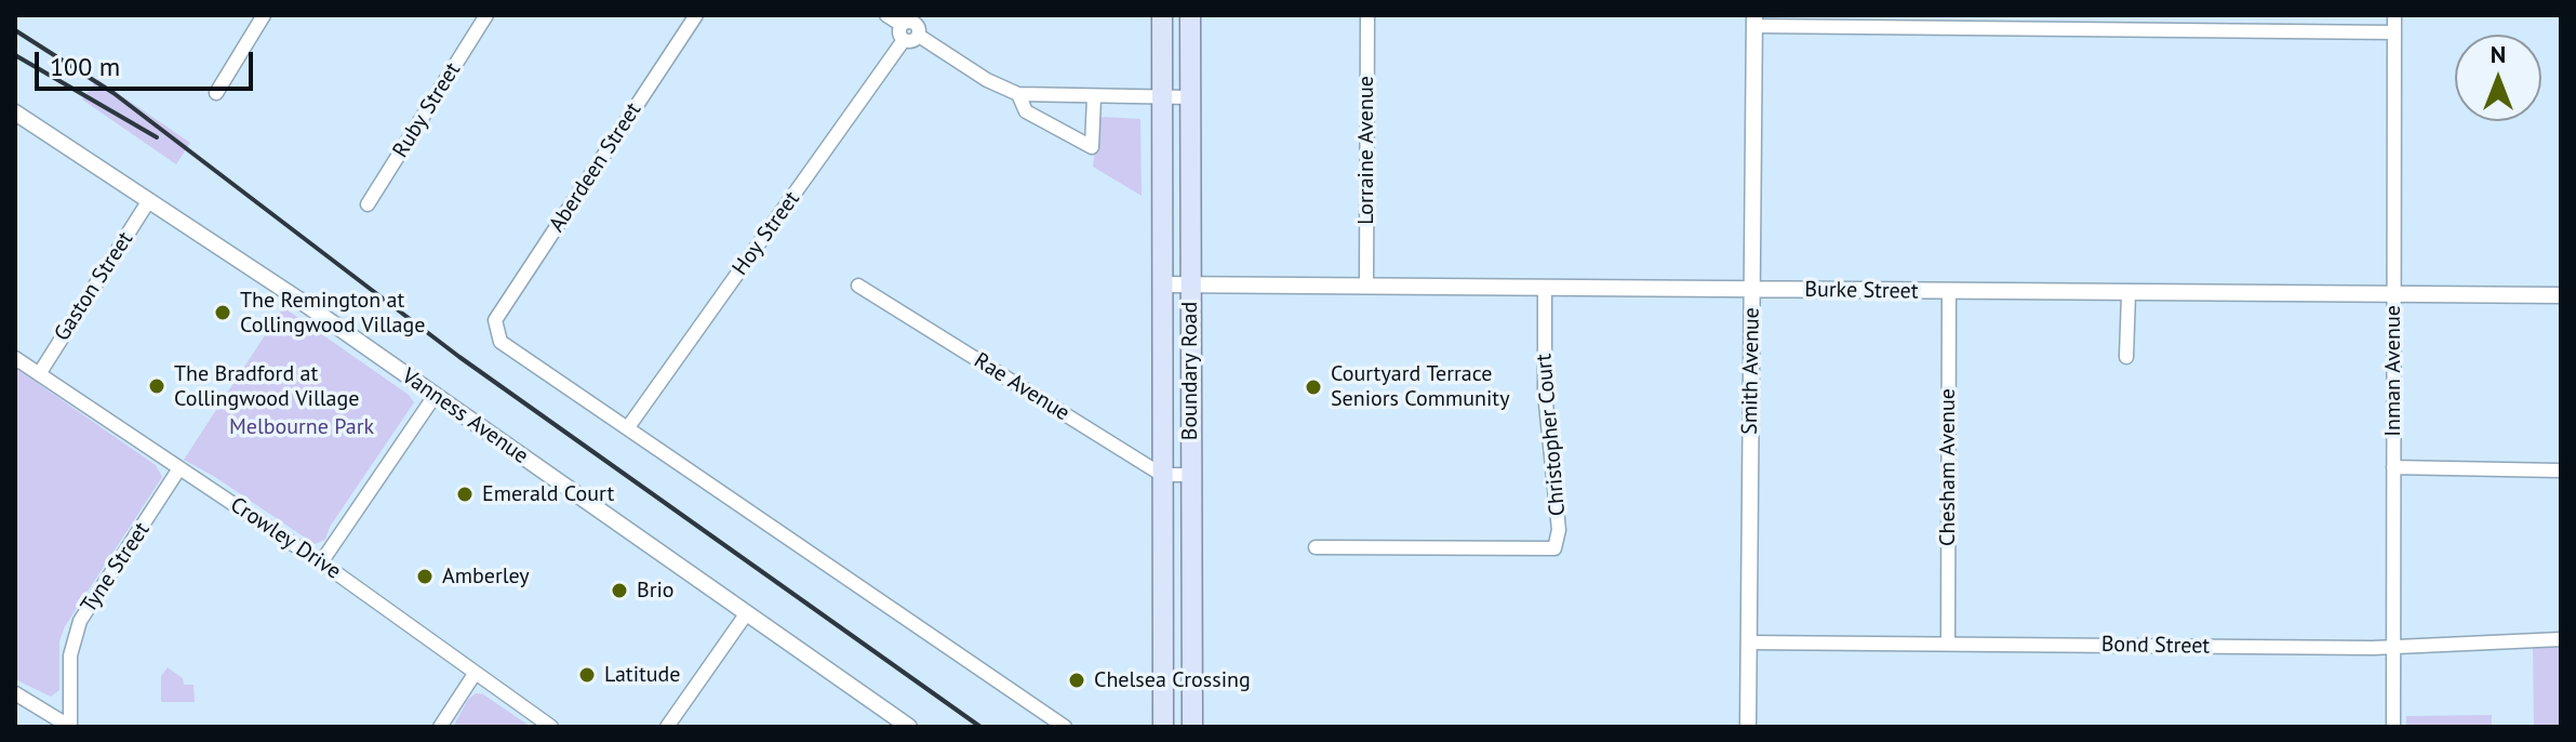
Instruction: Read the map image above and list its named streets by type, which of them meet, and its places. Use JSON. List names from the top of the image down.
{
  "streets": {
    "main road": ["Boundary Road"],
    "street": [
      "Ruby Street",
      "Lorraine Avenue",
      "Aberdeen Street",
      "Hoy Street",
      "Gaston Street",
      "Burke Street",
      "Smith Avenue",
      "Inman Avenue",
      "Rae Avenue",
      "Vanness Avenue",
      "Christopher Court",
      "Chesham Avenue",
      "Crowley Drive",
      "Tyne Street",
      "Bond Street"
    ]
  },
  "crossings": [
    ["Lorraine Avenue", "Burke Street"],
    ["Aberdeen Street", "Hoy Street"],
    ["Gaston Street", "Vanness Avenue"],
    ["Gaston Street", "Crowley Drive"],
    ["Burke Street", "Boundary Road"],
    ["Burke Street", "Smith Avenue"],
    ["Burke Street", "Inman Avenue"],
    ["Burke Street", "Christopher Court"],
    ["Burke Street", "Chesham Avenue"],
    ["Boundary Road", "Rae Avenue"],
    ["Smith Avenue", "Bond Street"],
    ["Inman Avenue", "Bond Street"],
    ["Chesham Avenue", "Bond Street"],
    ["Crowley Drive", "Tyne Street"]
  ],
  "parks": ["Melbourne Park"],
  "places": [
    "The Remington at Collingwood Village",
    "The Bradford at Collingwood Village",
    "Courtyard Terrace Seniors Community",
    "Emerald Court",
    "Amberley",
    "Brio",
    "Latitude",
    "Chelsea Crossing"
  ],
  "scale_bar": "100 m",
  "north": "top"
}
